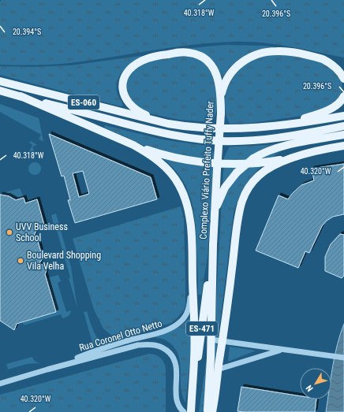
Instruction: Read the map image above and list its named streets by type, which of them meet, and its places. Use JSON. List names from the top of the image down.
{
  "streets": {
    "main road": ["ES-060", "Complexo Viário Prefeito Tuffy Nader", "ES-471"],
    "street": ["Rua Coronel Otto Netto"]
  },
  "places": ["UVV Business School", "Boulevard Shopping Vila Velha"],
  "north": "bottom left",
  "coordinates": [
    "40.318°W",
    "20.396°S",
    "20.394°S",
    "40.320°W"
  ]
}
